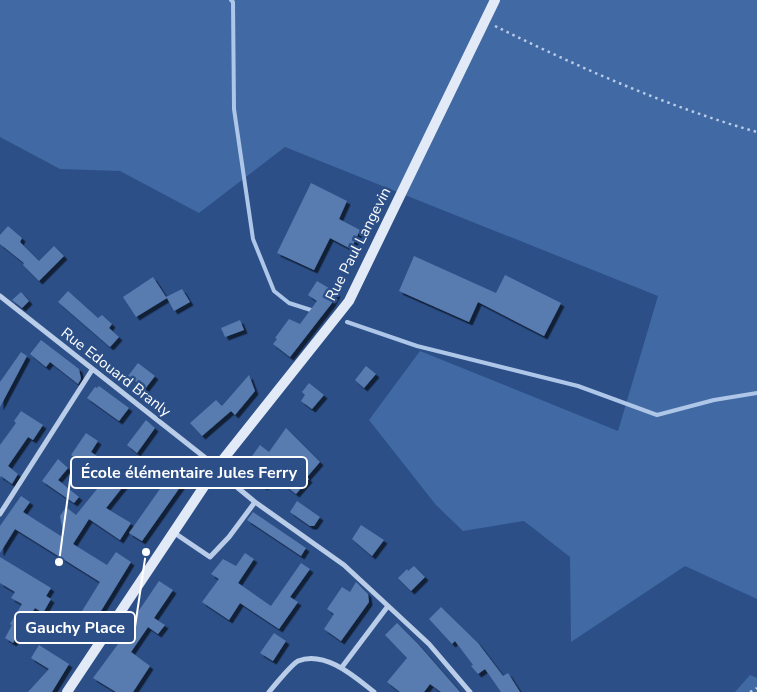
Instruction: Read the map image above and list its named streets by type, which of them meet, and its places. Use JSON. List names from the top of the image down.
{
  "streets": {
    "main road": ["Rue Paul Langevin"],
    "street": ["Rue Edouard Branly"]
  },
  "crossings": [
    ["Rue Paul Langevin", "Rue Edouard Branly"]
  ],
  "places": ["Gauchy Place", "École élémentaire Jules Ferry"]
}
